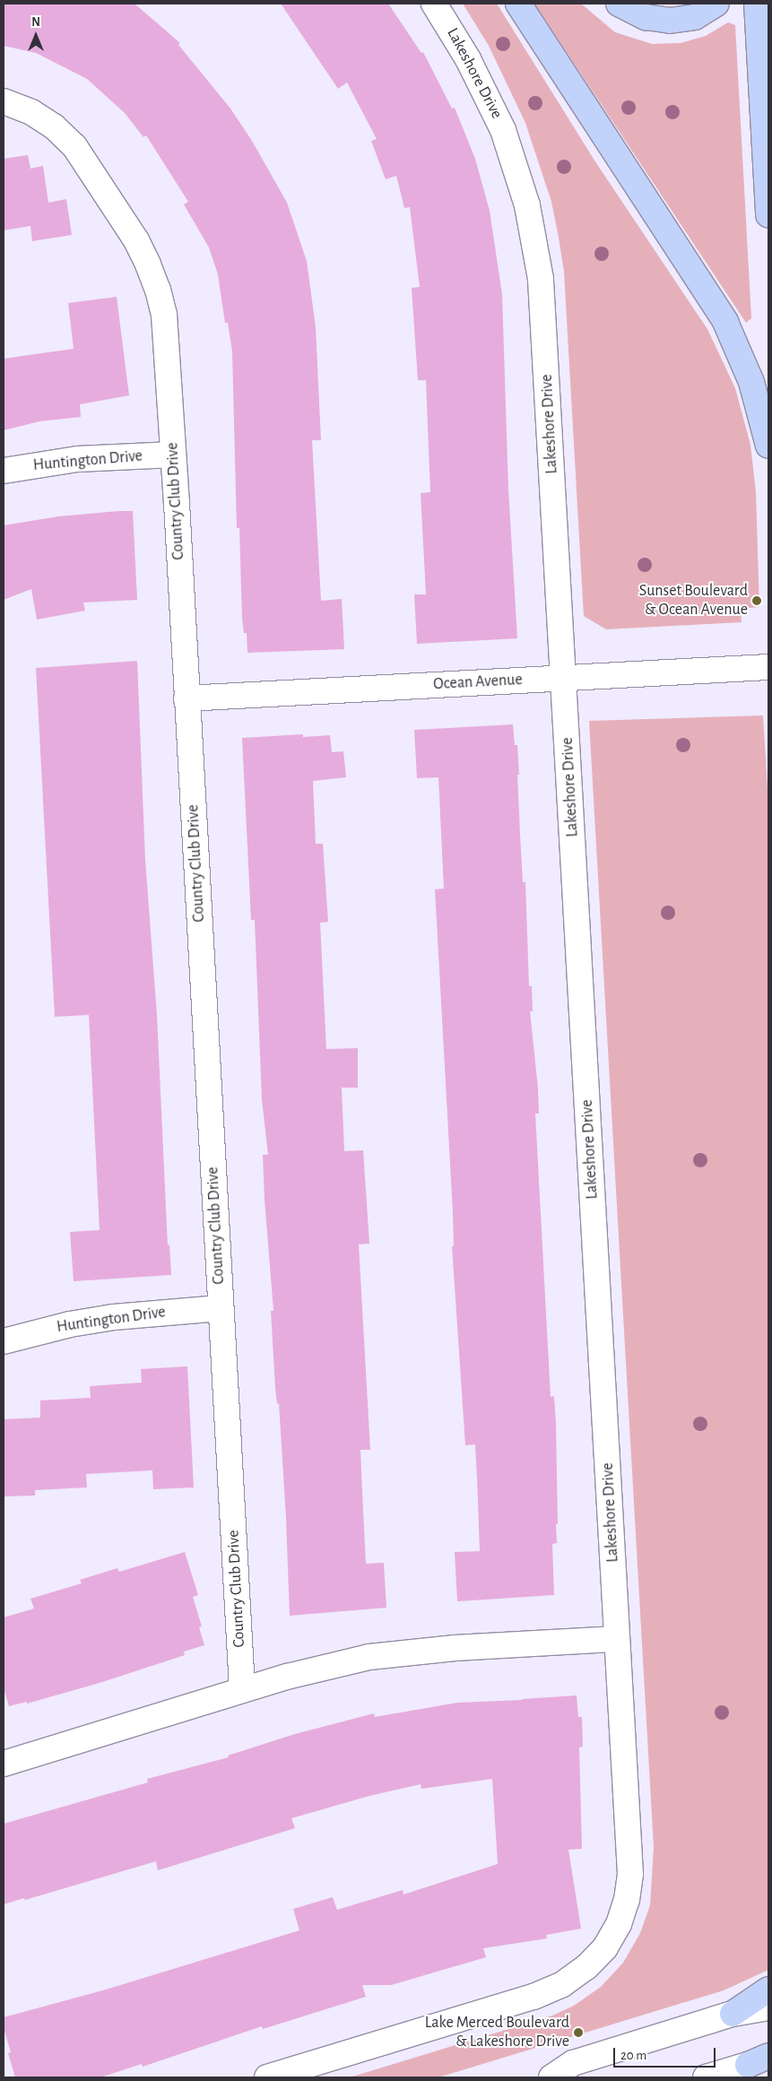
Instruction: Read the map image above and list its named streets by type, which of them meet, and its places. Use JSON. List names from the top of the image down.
{
  "streets": {
    "street": [
      "Lakeshore Drive",
      "Huntington Drive",
      "Country Club Drive",
      "Ocean Avenue"
    ]
  },
  "crossings": [
    ["Lakeshore Drive", "Ocean Avenue"],
    ["Huntington Drive", "Country Club Drive"],
    ["Country Club Drive", "Ocean Avenue"]
  ],
  "places": ["Sunset Boulevard & Ocean Avenue", "Lake Merced Boulevard & Lakeshore Drive"],
  "scale_bar": "20 m",
  "north": "top"
}
